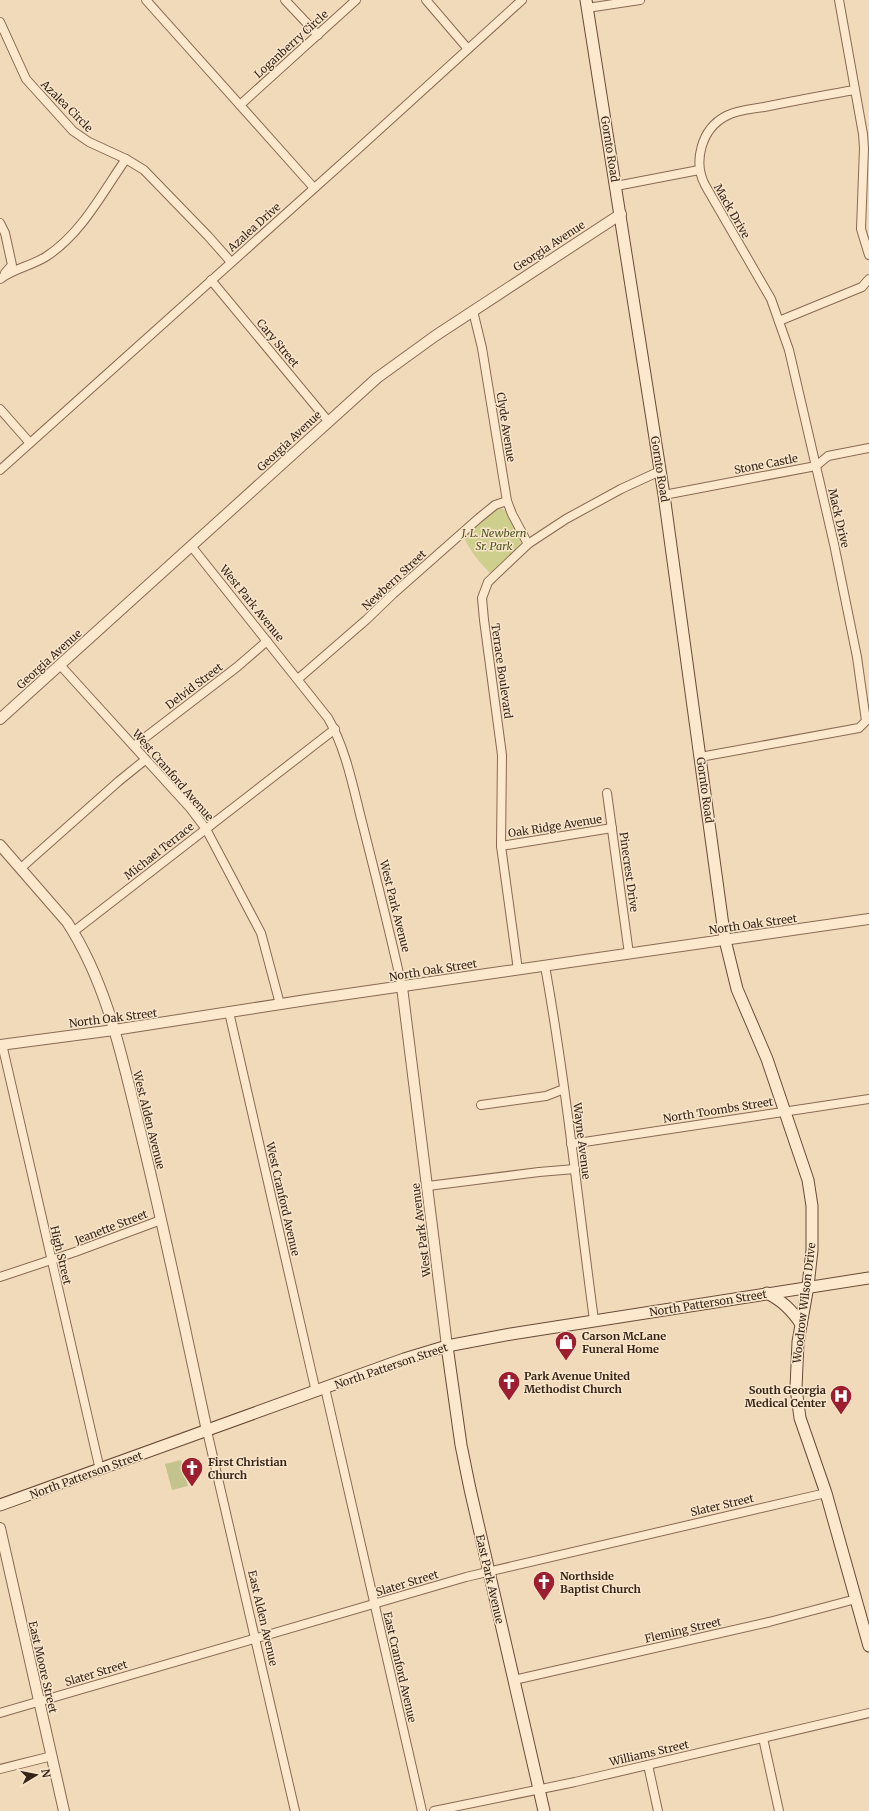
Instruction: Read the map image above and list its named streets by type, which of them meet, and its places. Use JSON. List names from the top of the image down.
{
  "streets": {
    "main road": [
      "Gornto Road",
      "North Patterson Street",
      "Woodrow Wilson Drive",
      "East Park Avenue"
    ],
    "street": [
      "Loganberry Circle",
      "Azalea Circle",
      "Mack Drive",
      "Azalea Drive",
      "Georgia Avenue",
      "Cary Street",
      "Clyde Avenue",
      "Stone Castle",
      "Newbern Street",
      "West Park Avenue",
      "Terrace Boulevard",
      "Delvid Street",
      "West Cranford Avenue",
      "Oak Ridge Avenue",
      "Michael Terrace",
      "Pinecrest Drive",
      "North Oak Street",
      "North Toombs Street",
      "West Alden Avenue",
      "Wayne Avenue",
      "Jeanette Street",
      "High Street",
      "Slater Street",
      "East Alden Avenue",
      "Fleming Street",
      "East Moore Street",
      "East Cranford Avenue",
      "Williams Street"
    ]
  },
  "crossings": [
    ["Azalea Circle", "Azalea Drive"],
    ["Gornto Road", "Mack Drive"],
    ["Gornto Road", "Georgia Avenue"],
    ["Gornto Road", "Stone Castle"],
    ["Gornto Road", "Terrace Boulevard"],
    ["Gornto Road", "North Oak Street"],
    ["Gornto Road", "Woodrow Wilson Drive"],
    ["Mack Drive", "Stone Castle"],
    ["Azalea Drive", "Cary Street"],
    ["Georgia Avenue", "Cary Street"],
    ["Georgia Avenue", "Clyde Avenue"],
    ["Georgia Avenue", "West Park Avenue"],
    ["Georgia Avenue", "West Cranford Avenue"],
    ["Clyde Avenue", "Newbern Street"],
    ["Clyde Avenue", "Terrace Boulevard"],
    ["Newbern Street", "West Park Avenue"],
    ["West Park Avenue", "Delvid Street"],
    ["West Park Avenue", "Michael Terrace"],
    ["West Park Avenue", "North Oak Street"],
    ["West Park Avenue", "North Patterson Street"],
    ["West Park Avenue", "East Park Avenue"],
    ["Terrace Boulevard", "Oak Ridge Avenue"],
    ["Terrace Boulevard", "North Oak Street"],
    ["Delvid Street", "West Cranford Avenue"],
    ["West Cranford Avenue", "Michael Terrace"],
    ["West Cranford Avenue", "North Oak Street"],
    ["West Cranford Avenue", "North Patterson Street"],
    ["West Cranford Avenue", "East Cranford Avenue"],
    ["Oak Ridge Avenue", "Pinecrest Drive"],
    ["Michael Terrace", "West Alden Avenue"],
    ["Pinecrest Drive", "North Oak Street"],
    ["North Oak Street", "West Alden Avenue"],
    ["North Oak Street", "Wayne Avenue"],
    ["North Oak Street", "High Street"],
    ["North Oak Street", "Woodrow Wilson Drive"],
    ["North Toombs Street", "Wayne Avenue"],
    ["North Toombs Street", "Woodrow Wilson Drive"],
    ["West Alden Avenue", "Jeanette Street"],
    ["West Alden Avenue", "North Patterson Street"],
    ["West Alden Avenue", "East Alden Avenue"],
    ["Wayne Avenue", "North Patterson Street"],
    ["Jeanette Street", "High Street"],
    ["High Street", "North Patterson Street"],
    ["North Patterson Street", "Woodrow Wilson Drive"],
    ["North Patterson Street", "East Park Avenue"],
    ["North Patterson Street", "East Alden Avenue"],
    ["North Patterson Street", "East Cranford Avenue"],
    ["Woodrow Wilson Drive", "Slater Street"],
    ["Woodrow Wilson Drive", "Fleming Street"],
    ["Slater Street", "East Park Avenue"],
    ["Slater Street", "East Alden Avenue"],
    ["Slater Street", "East Moore Street"],
    ["Slater Street", "East Cranford Avenue"],
    ["East Park Avenue", "Fleming Street"],
    ["East Park Avenue", "Williams Street"]
  ],
  "parks": ["J. L. Newbern Sr. Park"],
  "places": {
    "shop": ["Carson McLane Funeral Home"],
    "church": ["Park Avenue United Methodist Church", "First Christian Church", "Northside Baptist Church"],
    "hospital": ["South Georgia Medical Center"]
  },
  "north": "right"
}
